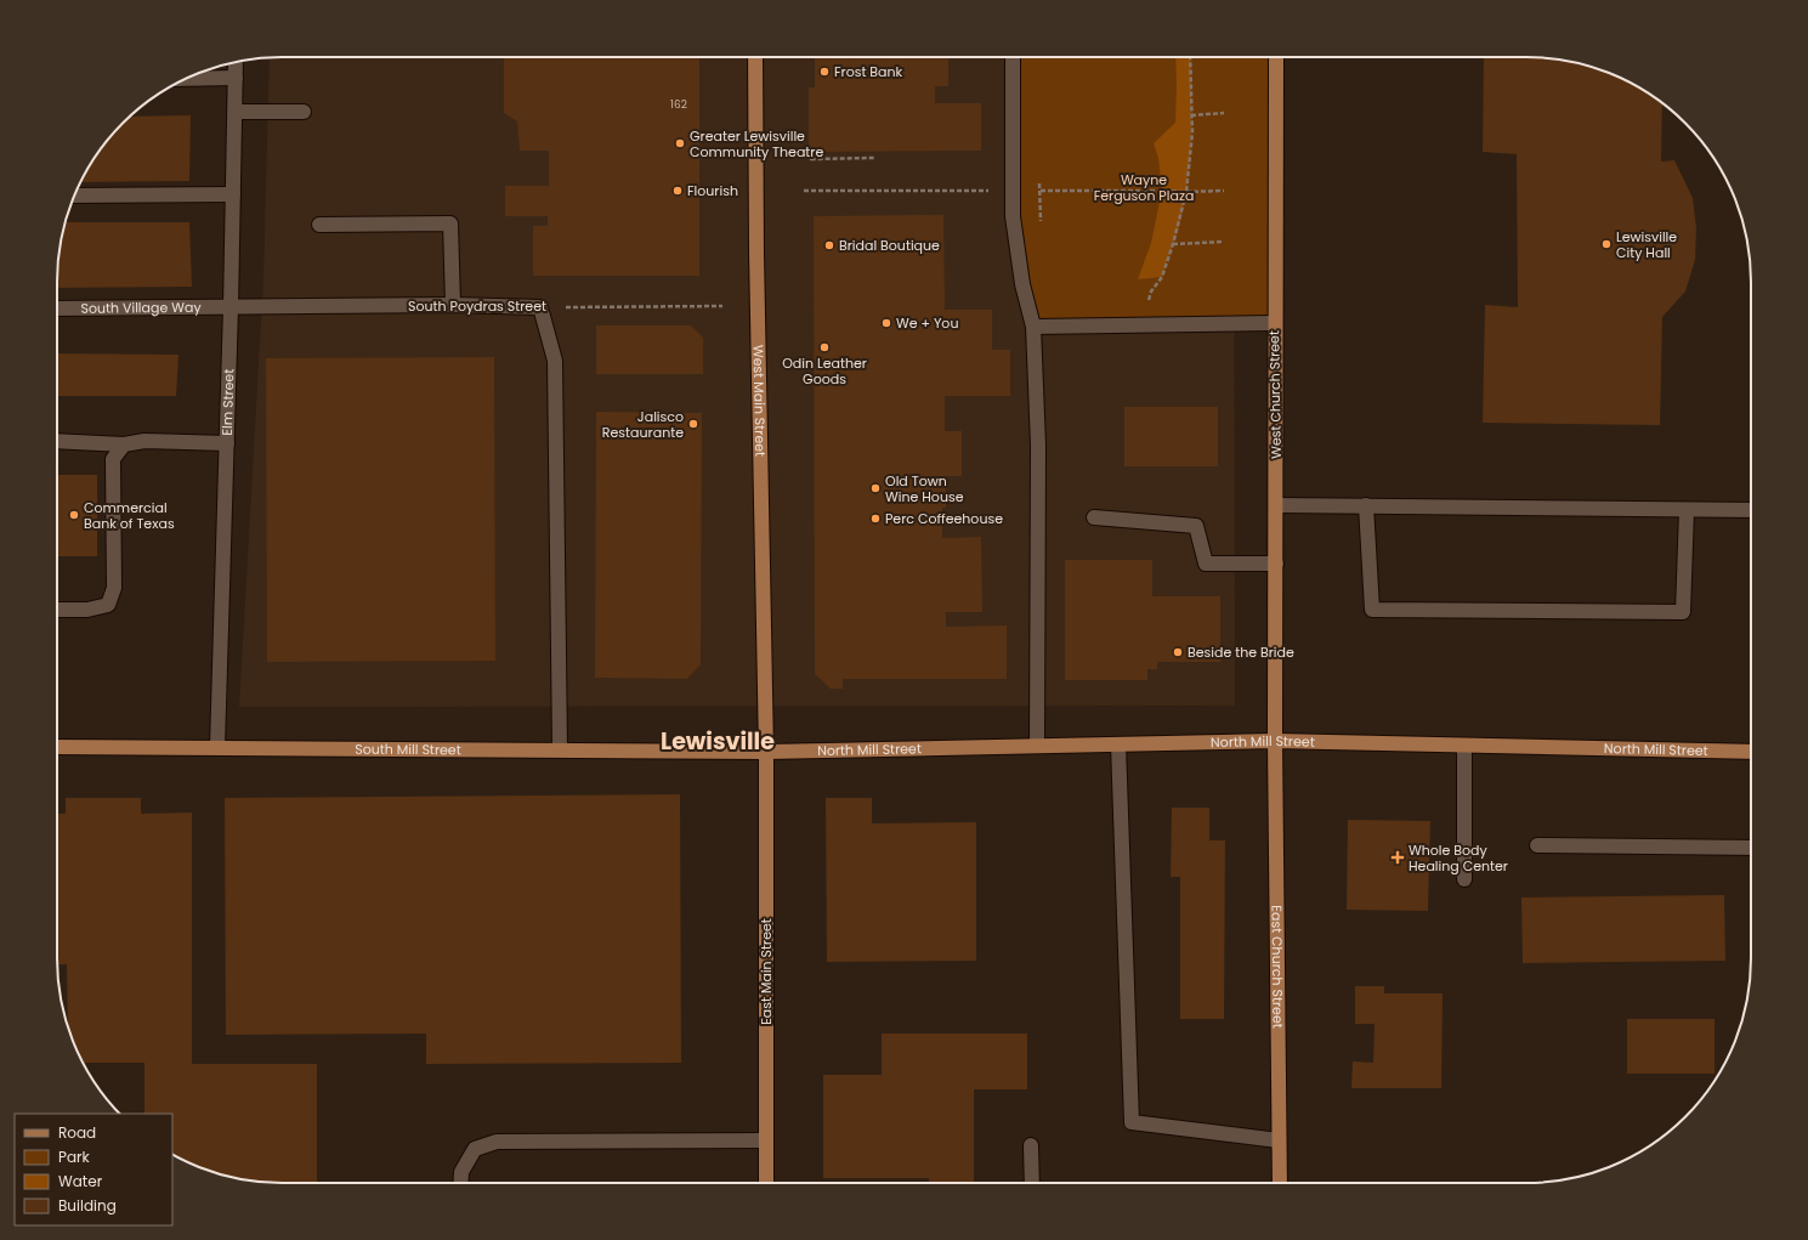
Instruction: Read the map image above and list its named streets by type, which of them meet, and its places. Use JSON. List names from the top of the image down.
{
  "streets": {
    "main road": [
      "West Church Street",
      "West Main Street",
      "North Mill Street",
      "South Mill Street",
      "East Church Street",
      "East Main Street"
    ],
    "street": ["South Poydras Street", "South Village Way", "Elm Street"]
  },
  "crossings": [
    ["South Poydras Street", "South Village Way"],
    ["South Poydras Street", "Elm Street"],
    ["South Village Way", "Elm Street"],
    ["West Church Street", "North Mill Street"],
    ["West Church Street", "East Church Street"],
    ["West Main Street", "North Mill Street"],
    ["West Main Street", "South Mill Street"],
    ["West Main Street", "East Main Street"],
    ["Elm Street", "South Mill Street"],
    ["North Mill Street", "South Mill Street"],
    ["North Mill Street", "East Church Street"],
    ["North Mill Street", "East Main Street"],
    ["South Mill Street", "East Main Street"]
  ],
  "districts": ["Lewisville"],
  "parks": ["Wayne Ferguson Plaza"],
  "places": {
    "other": [
      "Frost Bank",
      "Greater Lewisville Community Theatre",
      "Flourish",
      "Lewisville City Hall",
      "Bridal Boutique",
      "We + You",
      "Odin Leather Goods",
      "Jalisco Restaurante",
      "Old Town Wine House",
      "Commercial Bank of Texas",
      "Perc Coffeehouse",
      "Beside the Bride"
    ],
    "health": ["Whole Body Healing Center"]
  },
  "house_numbers": ["162"],
  "legend": [
    "Road",
    "Park",
    "Water",
    "Building"
  ]
}
